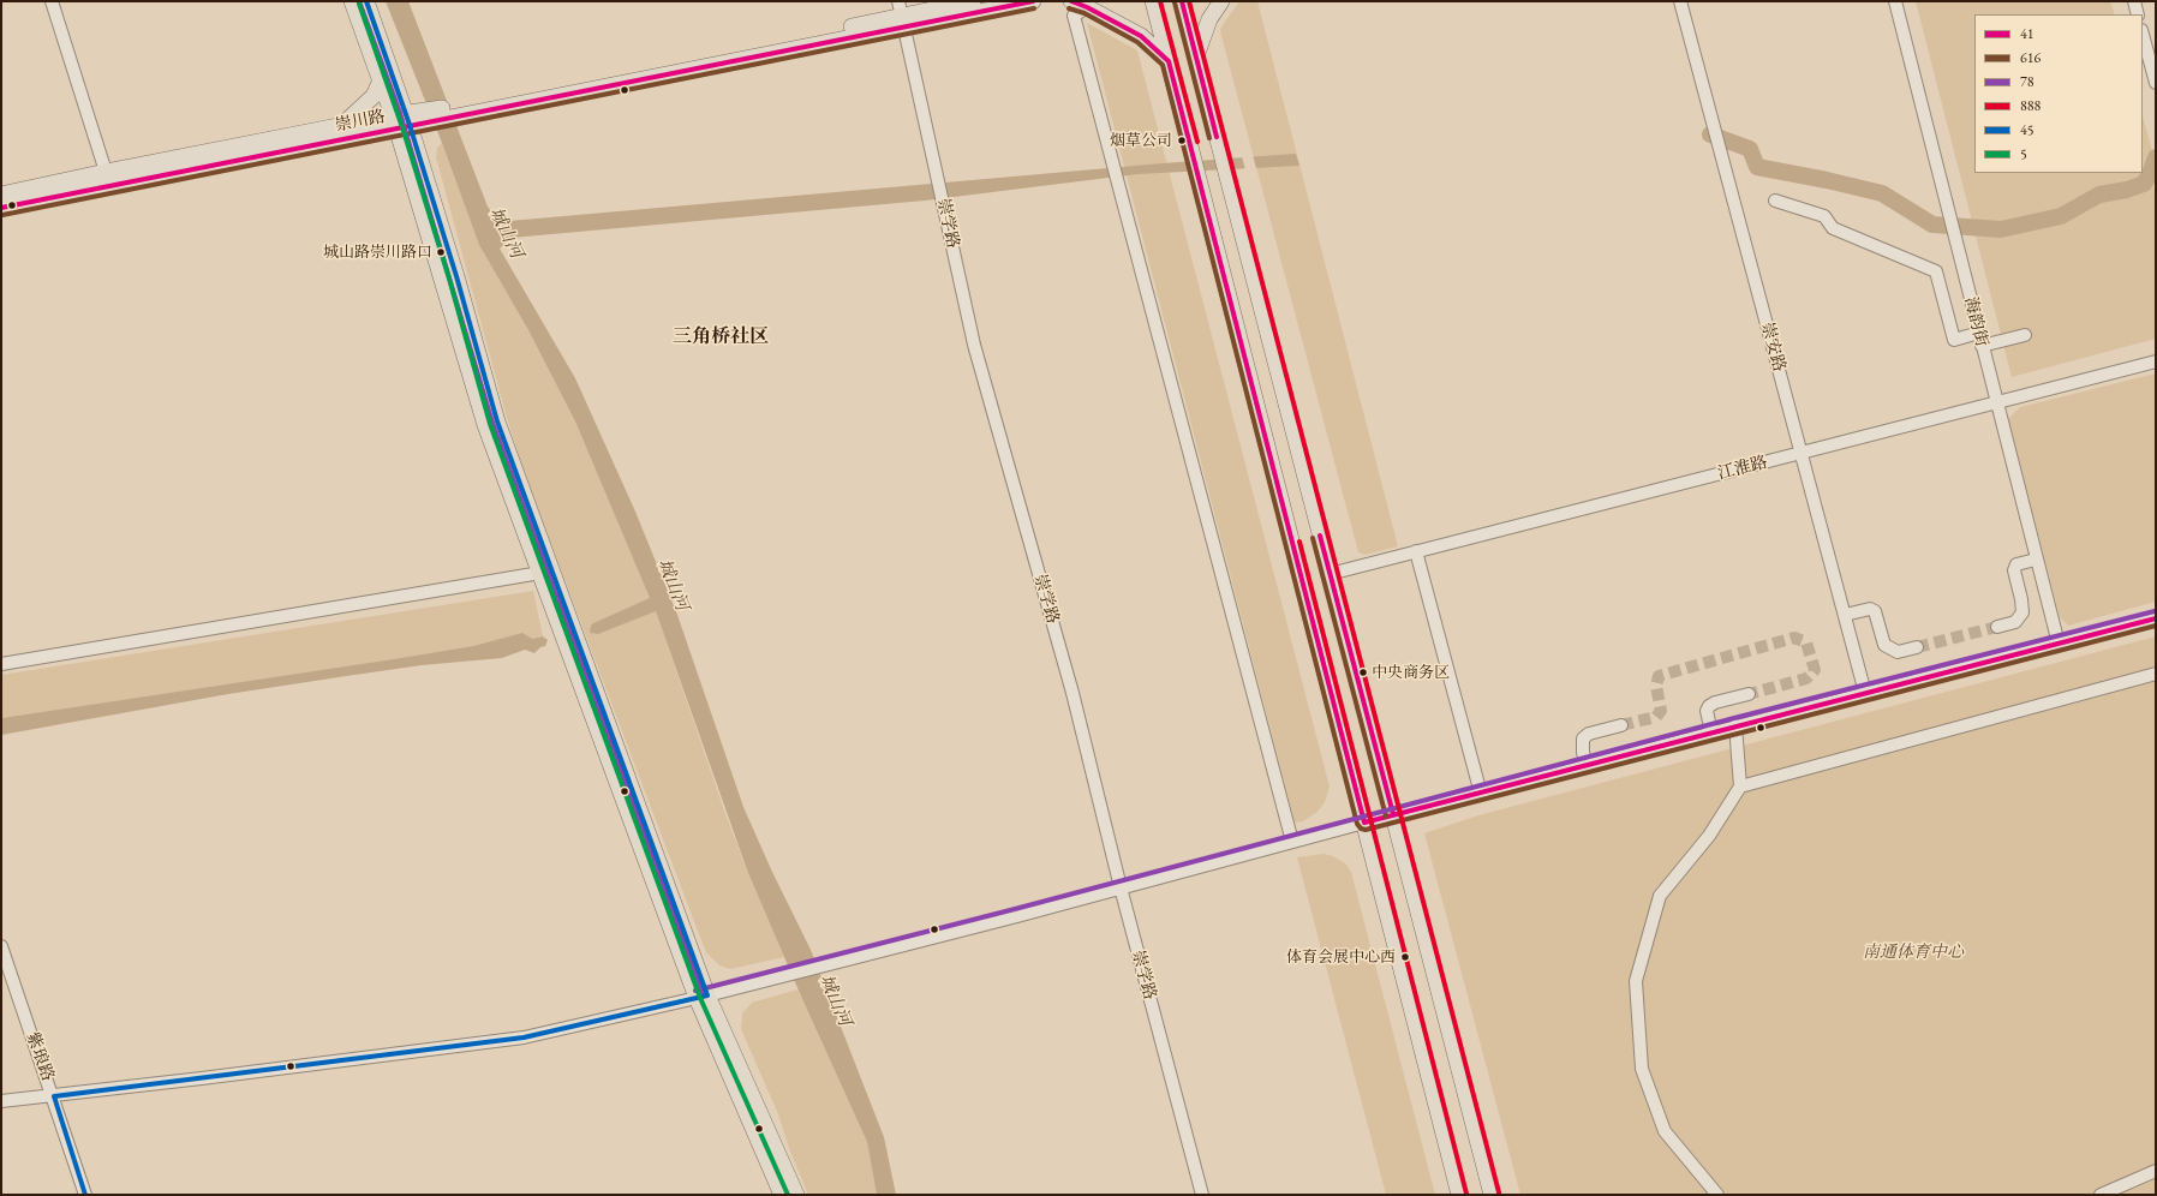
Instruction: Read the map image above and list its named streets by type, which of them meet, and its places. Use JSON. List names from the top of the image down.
{
  "streets": {
    "main road": ["崇川路"],
    "street": [
      "崇学路",
      "海韵街",
      "崇安路",
      "江淮路",
      "紫琅路"
    ]
  },
  "crossings": [
    ["崇川路", "崇学路"],
    ["海韵街", "江淮路"],
    ["崇安路", "江淮路"]
  ],
  "districts": ["三角桥社区"],
  "water": ["城山河"],
  "parks": ["南通体育中心"],
  "places": [
    "烟草公司",
    "城山路崇川路口",
    "中央商务区",
    "体育会展中心西"
  ],
  "lines": [
    "transit line 41",
    "transit line 78",
    "transit line 888",
    "transit line 45",
    "transit line 616",
    "transit line 5"
  ],
  "legend": [
    "41",
    "616",
    "78",
    "888",
    "45",
    "5"
  ]
}
